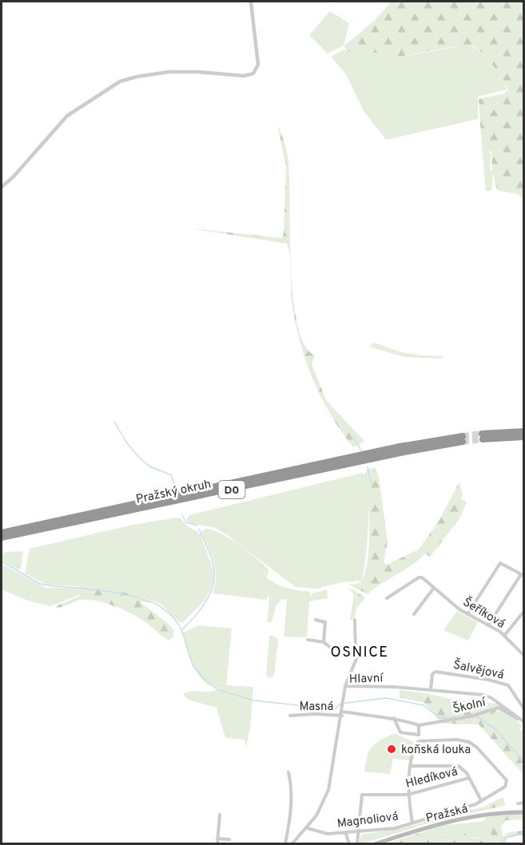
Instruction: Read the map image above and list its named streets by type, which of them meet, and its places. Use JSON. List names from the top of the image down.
{
  "streets": {
    "highway": ["D0", "Pražský okruh"],
    "main road": ["Pražská"],
    "street": [
      "Šeříková",
      "Šalvějová",
      "Hlavní",
      "Školní",
      "Masná",
      "Hledíková",
      "Magnoliová"
    ]
  },
  "crossings": [
    ["Šalvějová", "Hlavní"],
    ["Hlavní", "Školní"],
    ["Hlavní", "Masná"],
    ["Hlavní", "Magnoliová"],
    ["Školní", "Masná"],
    ["Hledíková", "Magnoliová"]
  ],
  "districts": ["OSNICE"],
  "places": ["koňská louka"]
}
